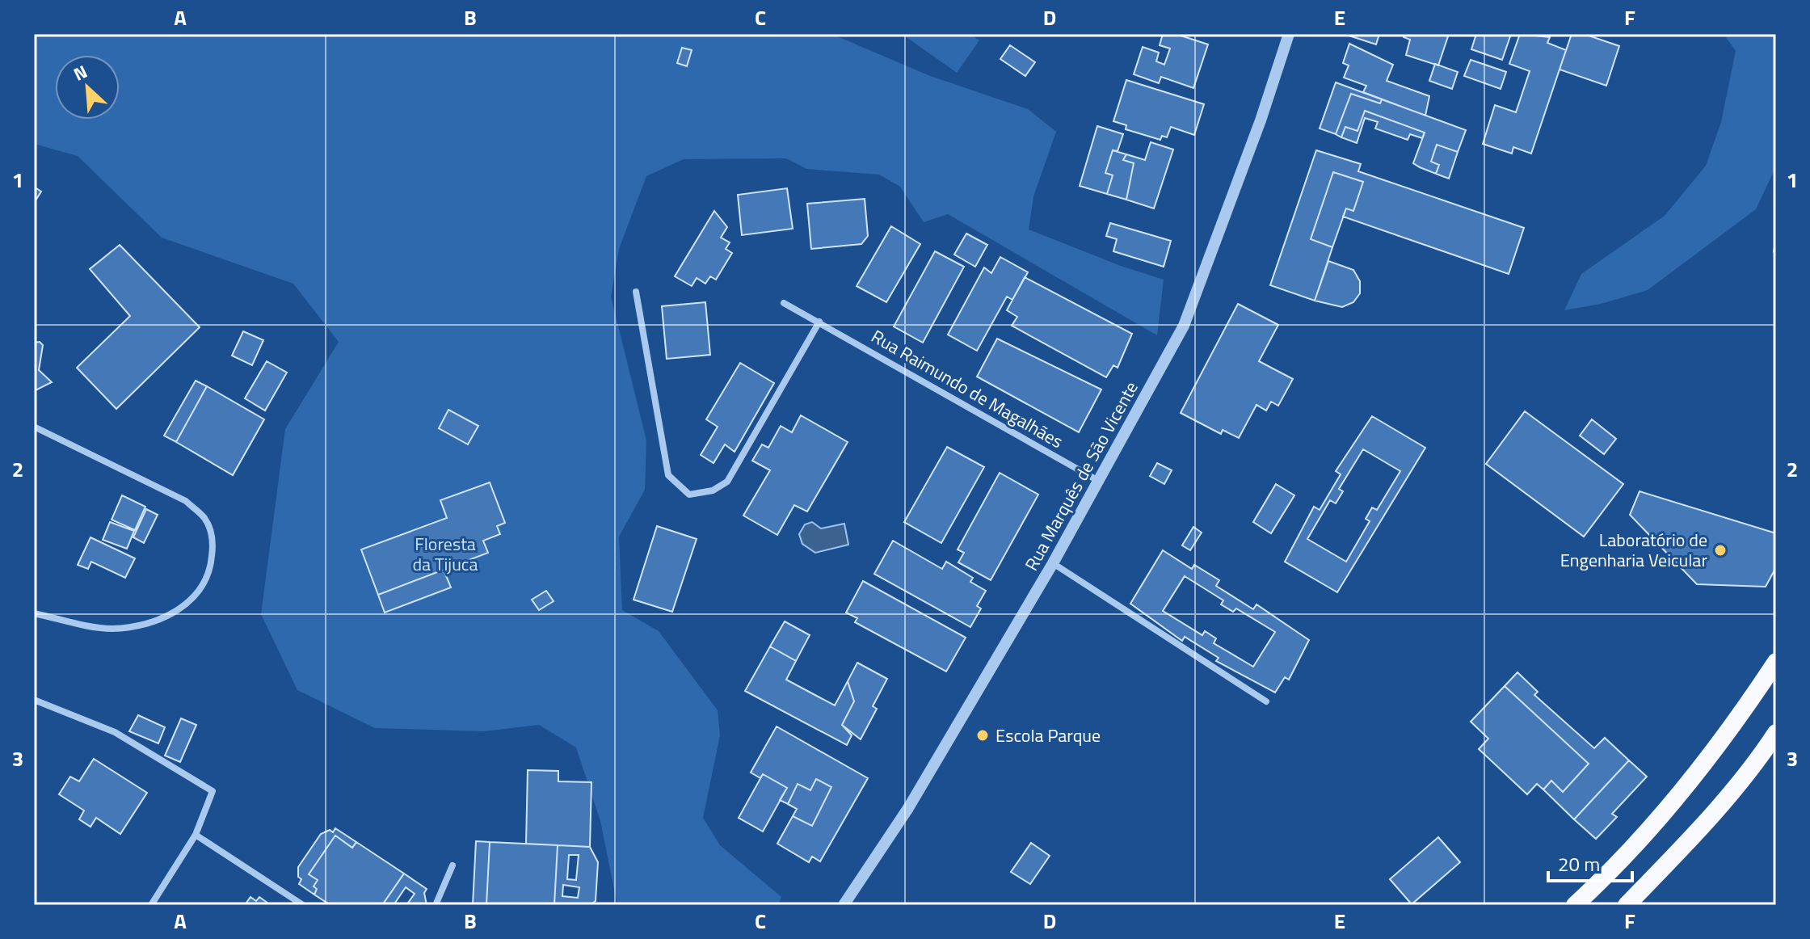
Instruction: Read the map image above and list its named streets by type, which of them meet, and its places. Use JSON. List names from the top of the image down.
{
  "streets": {
    "street": ["Rua Raimundo de Magalhães", "Rua Marquês de São Vicente"]
  },
  "crossings": [
    ["Rua Raimundo de Magalhães", "Rua Marquês de São Vicente"]
  ],
  "parks": ["Floresta da Tijuca"],
  "places": ["Laboratório de Engenharia Veicular", "Escola Parque"],
  "scale_bar": "20 m",
  "north": "top left",
  "grid": {
    "columns": [
      "A",
      "B",
      "C",
      "D",
      "E",
      "F"
    ],
    "rows": ["1", "2", "3"]
  }
}
